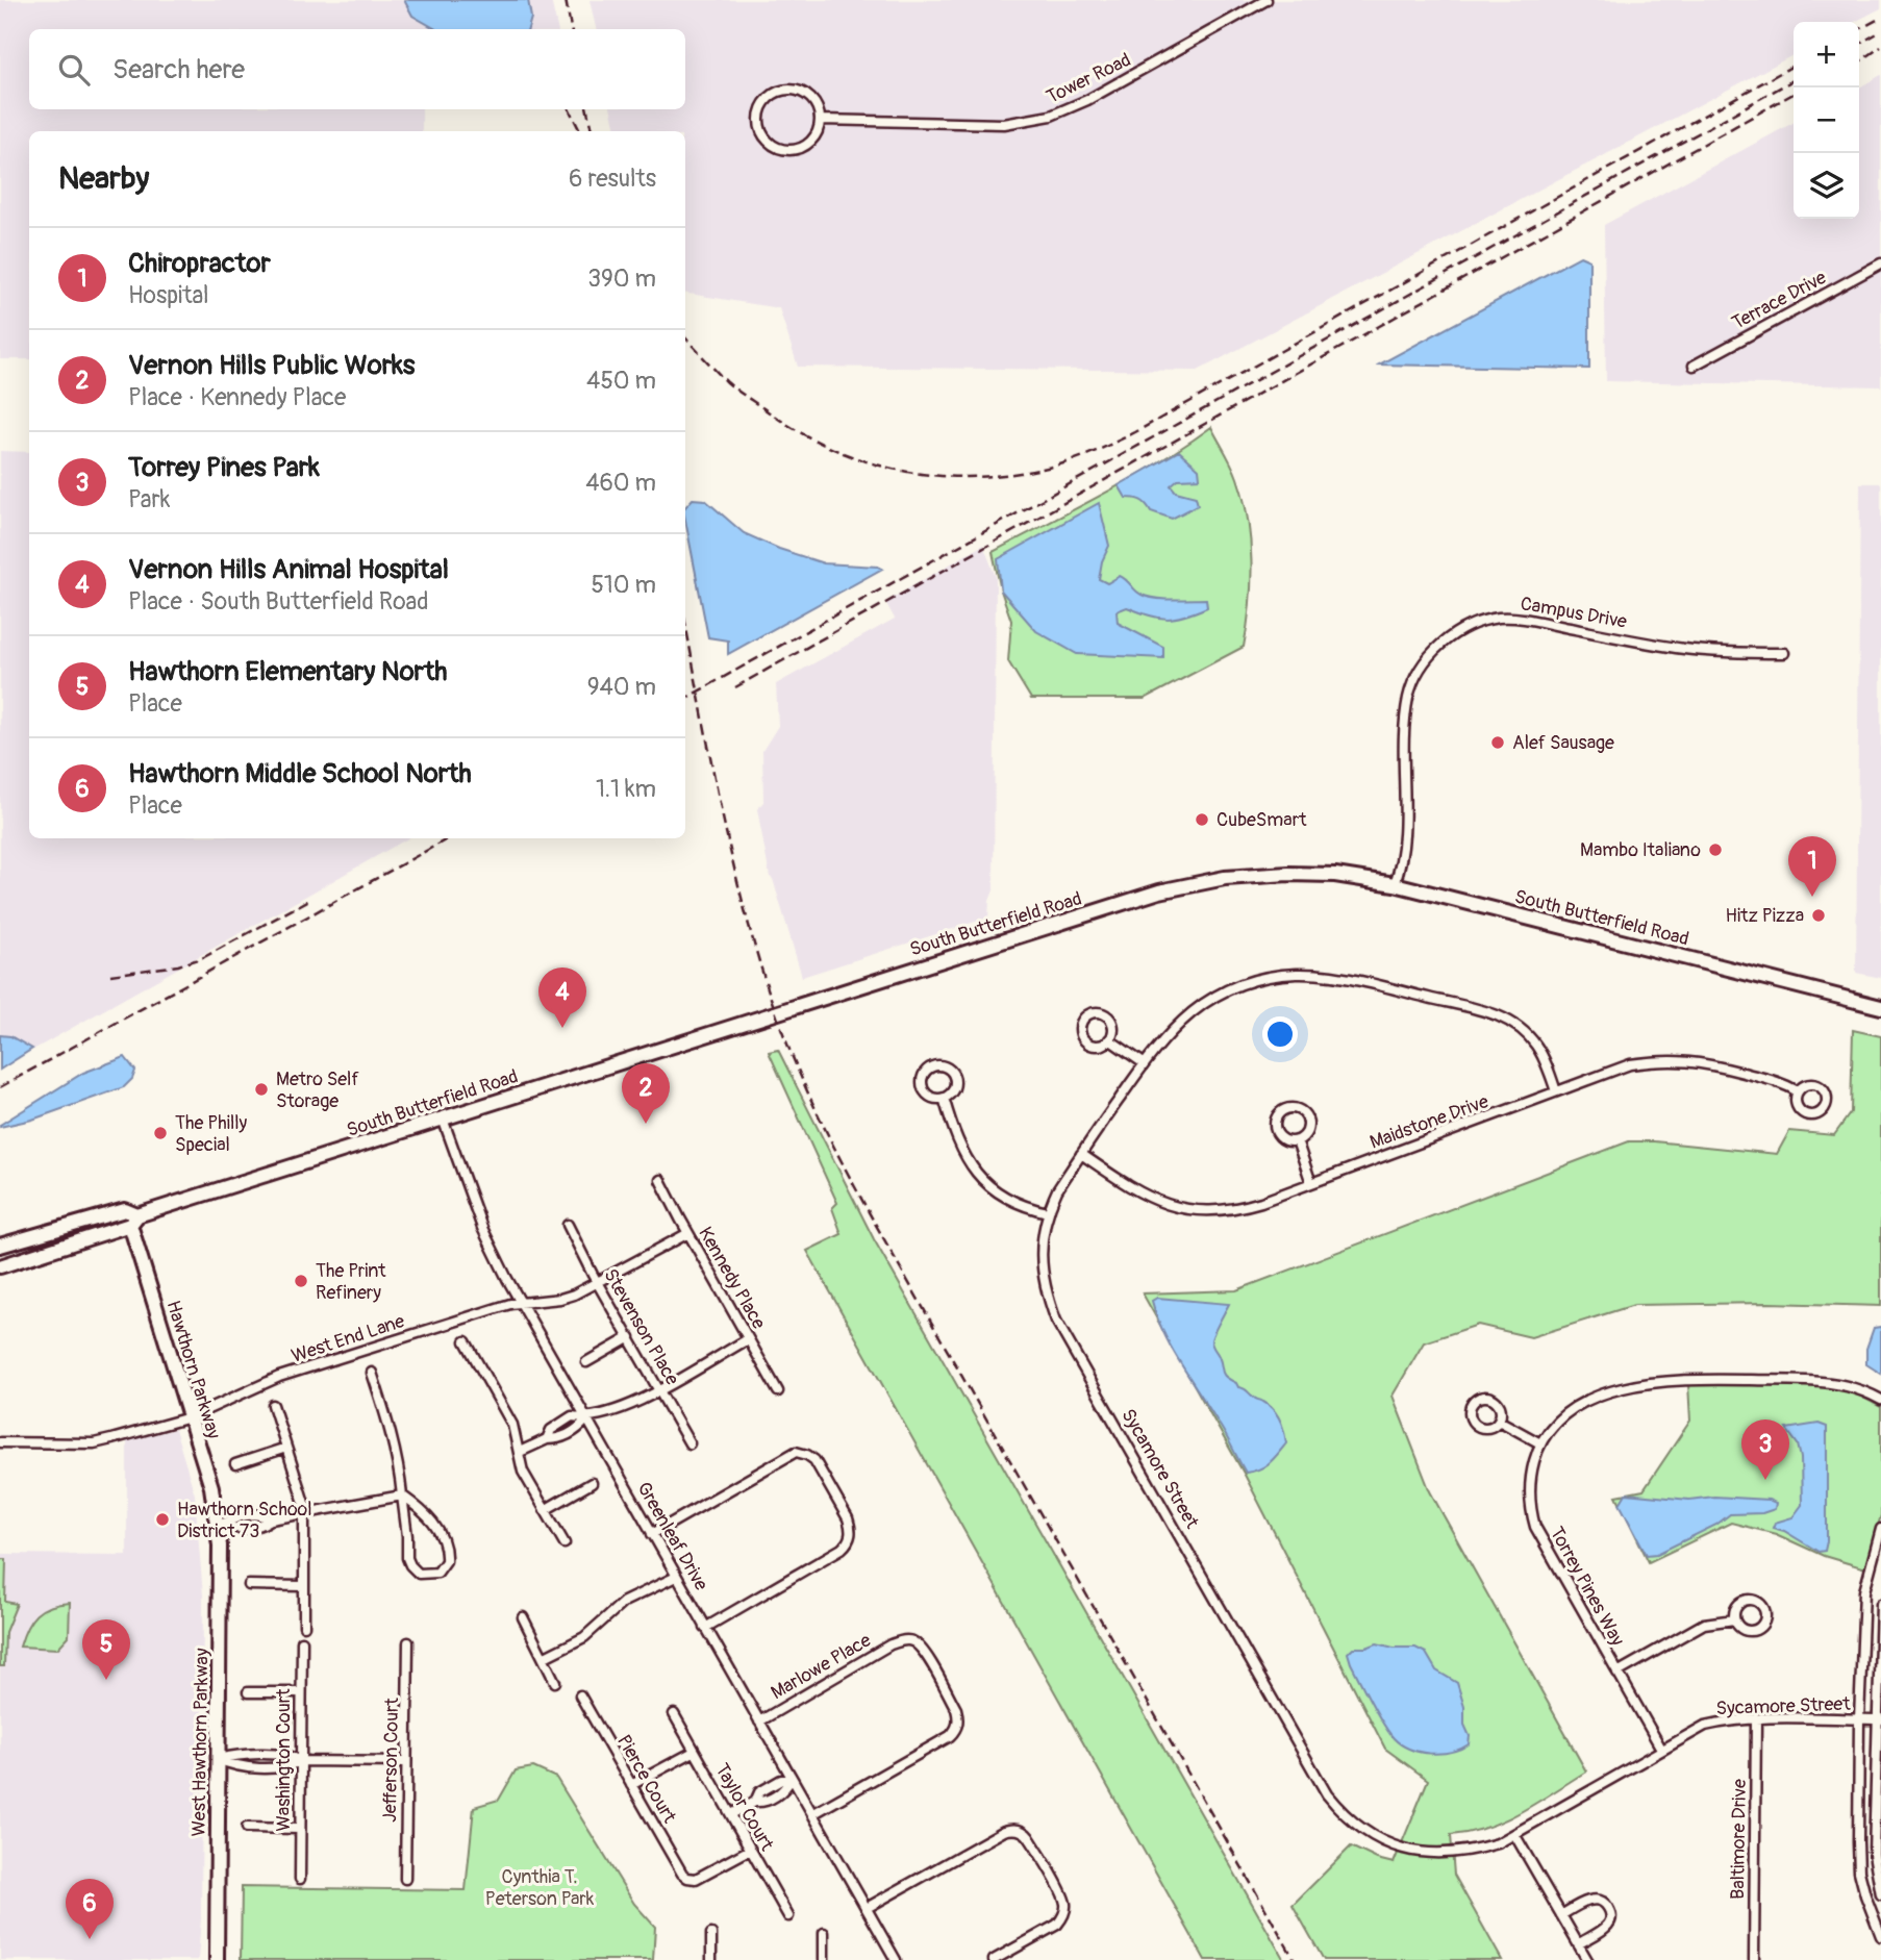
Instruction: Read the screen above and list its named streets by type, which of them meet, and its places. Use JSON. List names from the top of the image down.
{
  "streets": {
    "main road": ["South Butterfield Road", "Hawthorn Parkway", "West Hawthorn Parkway"],
    "street": [
      "Tower Road",
      "Terrace Drive",
      "Campus Drive",
      "Maidstone Drive",
      "Kennedy Place",
      "Stevenson Place",
      "West End Lane",
      "Sycamore Street",
      "Greenleaf Drive",
      "Torrey Pines Way",
      "Marlowe Place",
      "Washington Court",
      "Jefferson Court",
      "Pierce Court",
      "Taylor Court",
      "Baltimore Drive"
    ]
  },
  "crossings": [
    ["Campus Drive", "South Butterfield Road"],
    ["South Butterfield Road", "Hawthorn Parkway"],
    ["South Butterfield Road", "Greenleaf Drive"],
    ["Maidstone Drive", "Sycamore Street"],
    ["Kennedy Place", "West End Lane"],
    ["Stevenson Place", "West End Lane"],
    ["West End Lane", "Hawthorn Parkway"],
    ["West End Lane", "Greenleaf Drive"],
    ["Hawthorn Parkway", "West Hawthorn Parkway"],
    ["Sycamore Street", "Torrey Pines Way"],
    ["Sycamore Street", "Baltimore Drive"],
    ["Greenleaf Drive", "Marlowe Place"],
    ["Pierce Court", "Taylor Court"]
  ],
  "parks": ["Cynthia T. Peterson Park"],
  "places": [
    "Alef Sausage",
    "CubeSmart",
    "Mambo Italiano",
    "Hitz Pizza",
    "Metro Self Storage",
    "The Philly Special",
    "The Print Refinery",
    "Hawthorn School District 73"
  ],
  "page": {
    "map_buttons": ["+", "−"],
    "search": "Search here",
    "heading": ["Nearby", "6 results"],
    "list": [
      {
        "mark": "1",
        "name": "Chiropractor",
        "note": "Hospital",
        "value": "390 m"
      },
      {
        "mark": "2",
        "name": "Vernon Hills Public Works",
        "note": "Place · Kennedy Place",
        "value": "450 m"
      },
      {
        "mark": "3",
        "name": "Torrey Pines Park",
        "note": "Park",
        "value": "460 m"
      },
      {
        "mark": "4",
        "name": "Vernon Hills Animal Hospital",
        "note": "Place · South Butterfield Road",
        "value": "510 m"
      },
      {
        "mark": "5",
        "name": "Hawthorn Elementary North",
        "note": "Place",
        "value": "940 m"
      },
      {
        "mark": "6",
        "name": "Hawthorn Middle School North",
        "note": "Place",
        "value": "1.1 km"
      }
    ],
    "pins": [
      "1",
      "4",
      "2",
      "3",
      "5",
      "6"
    ]
  }
}
